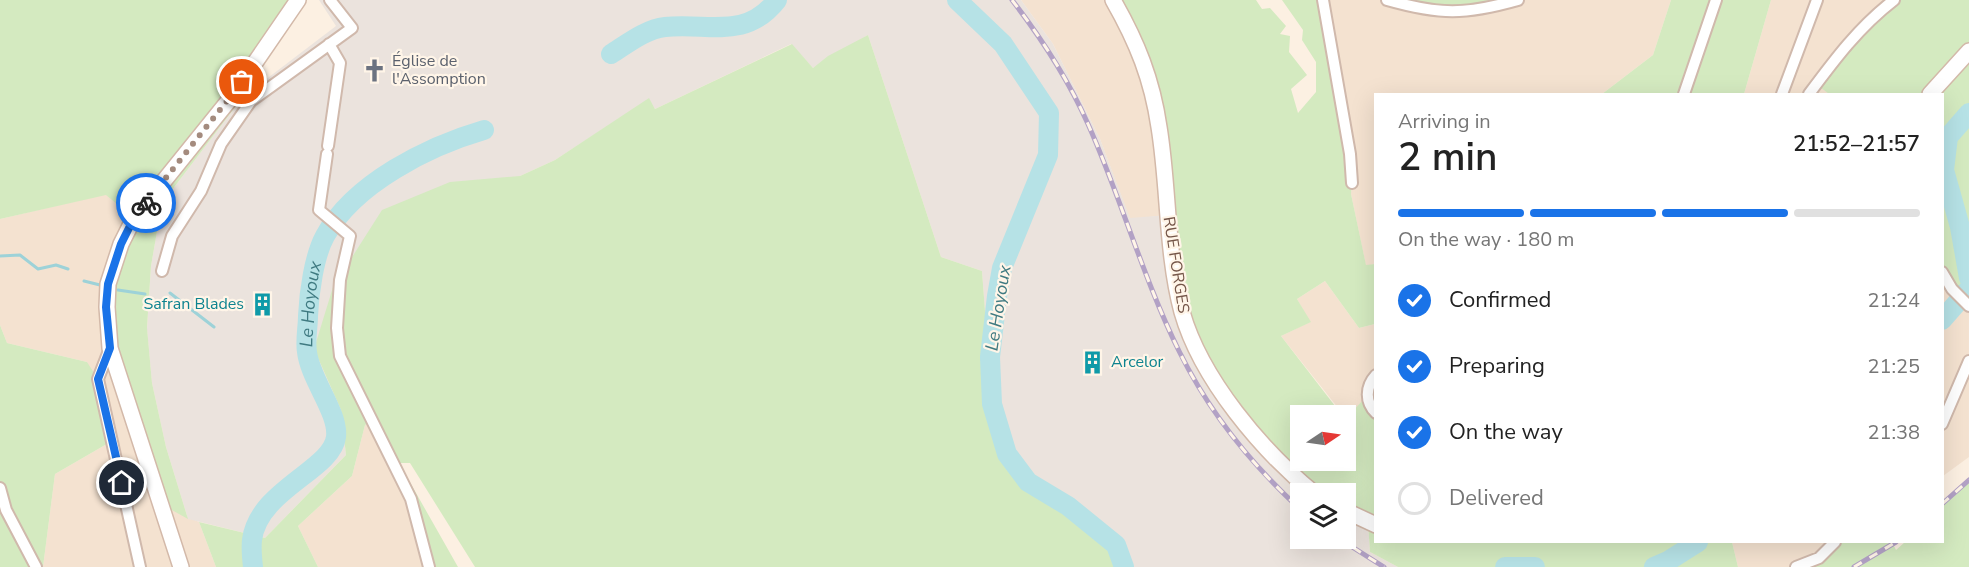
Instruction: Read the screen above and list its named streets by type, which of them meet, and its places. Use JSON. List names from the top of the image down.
{
  "streets": {
    "main road": ["RUE FORGES"]
  },
  "water": ["Le Hoyoux"],
  "places": {
    "church": ["Église de l'Assomption"],
    "building": ["Safran Blades", "Arcelor"]
  },
  "north": "right",
  "page": {
    "heading": ["2 min", "Arriving in", "21:52–21:57"],
    "bar": "On the way · 180 m",
    "list": [
      ["Confirmed", "21:24"],
      ["Preparing", "21:25"],
      ["On the way", "21:38"],
      "Delivered"
    ]
  }
}
